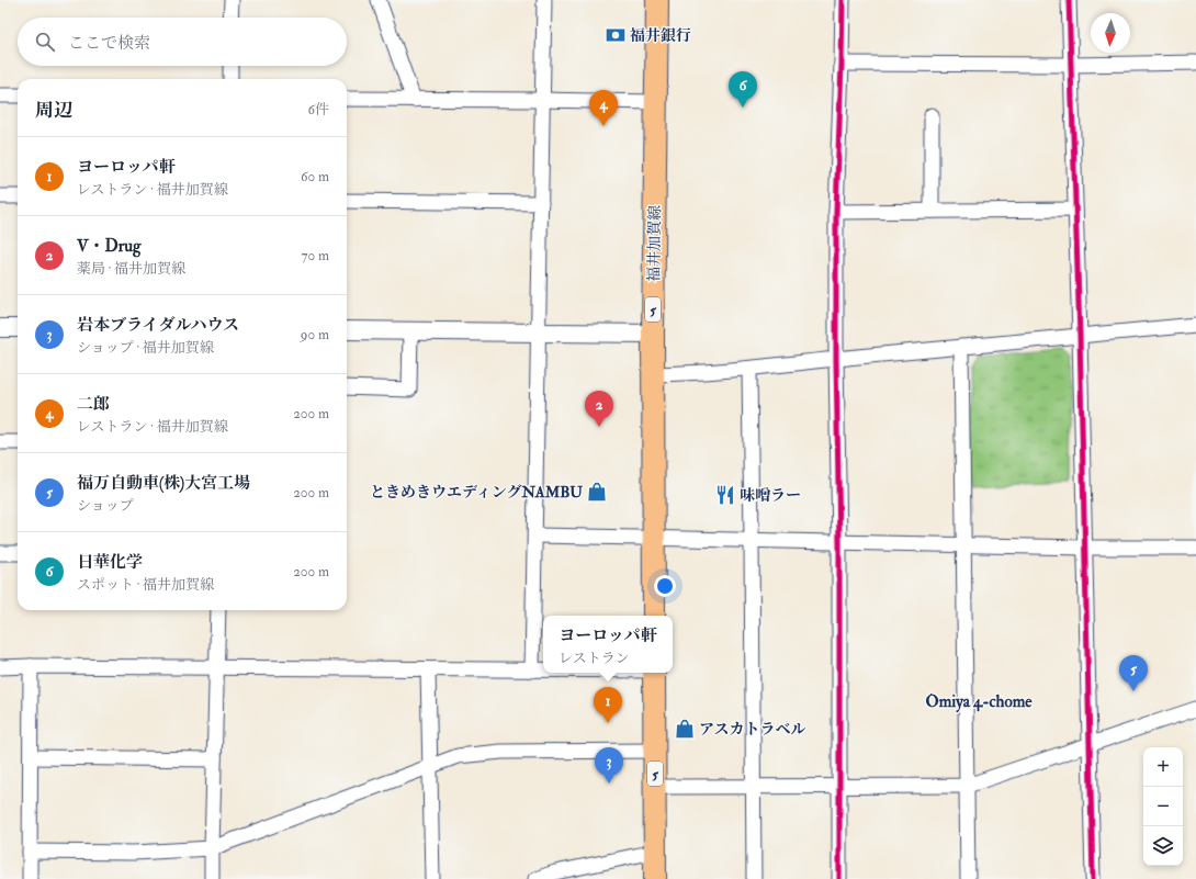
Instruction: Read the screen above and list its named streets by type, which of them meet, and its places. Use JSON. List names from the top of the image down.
{
  "streets": {
    "main road": ["福井加賀線", "5"]
  },
  "districts": ["Omiya 4-chome"],
  "places": {
    "bank": ["福井銀行"],
    "shop": ["ときめきウエディングNAMBU", "アスカトラベル"],
    "restaurant": ["味噌ラー"]
  },
  "north": "bottom",
  "page": {
    "search": "ここで検索",
    "pins": [
      "6",
      "4",
      "2",
      "5",
      "1",
      "3"
    ],
    "heading": ["周辺", "6件"],
    "list": [
      {
        "mark": "1",
        "name": "ヨーロッパ軒",
        "note": "レストラン · 福井加賀線",
        "value": "60 m"
      },
      {
        "mark": "2",
        "name": "V・Drug",
        "note": "薬局 · 福井加賀線",
        "value": "70 m"
      },
      {
        "mark": "3",
        "name": "岩本ブライダルハウス",
        "note": "ショップ · 福井加賀線",
        "value": "90 m"
      },
      {
        "mark": "4",
        "name": "二郎",
        "note": "レストラン · 福井加賀線",
        "value": "200 m"
      },
      {
        "mark": "5",
        "name": "福万自動車(株)大宮工場",
        "note": "ショップ",
        "value": "200 m"
      },
      {
        "mark": "6",
        "name": "日華化学",
        "note": "スポット · 福井加賀線",
        "value": "200 m"
      }
    ],
    "popup": ["ヨーロッパ軒", "レストラン"],
    "map_buttons": ["+", "−"]
  }
}
